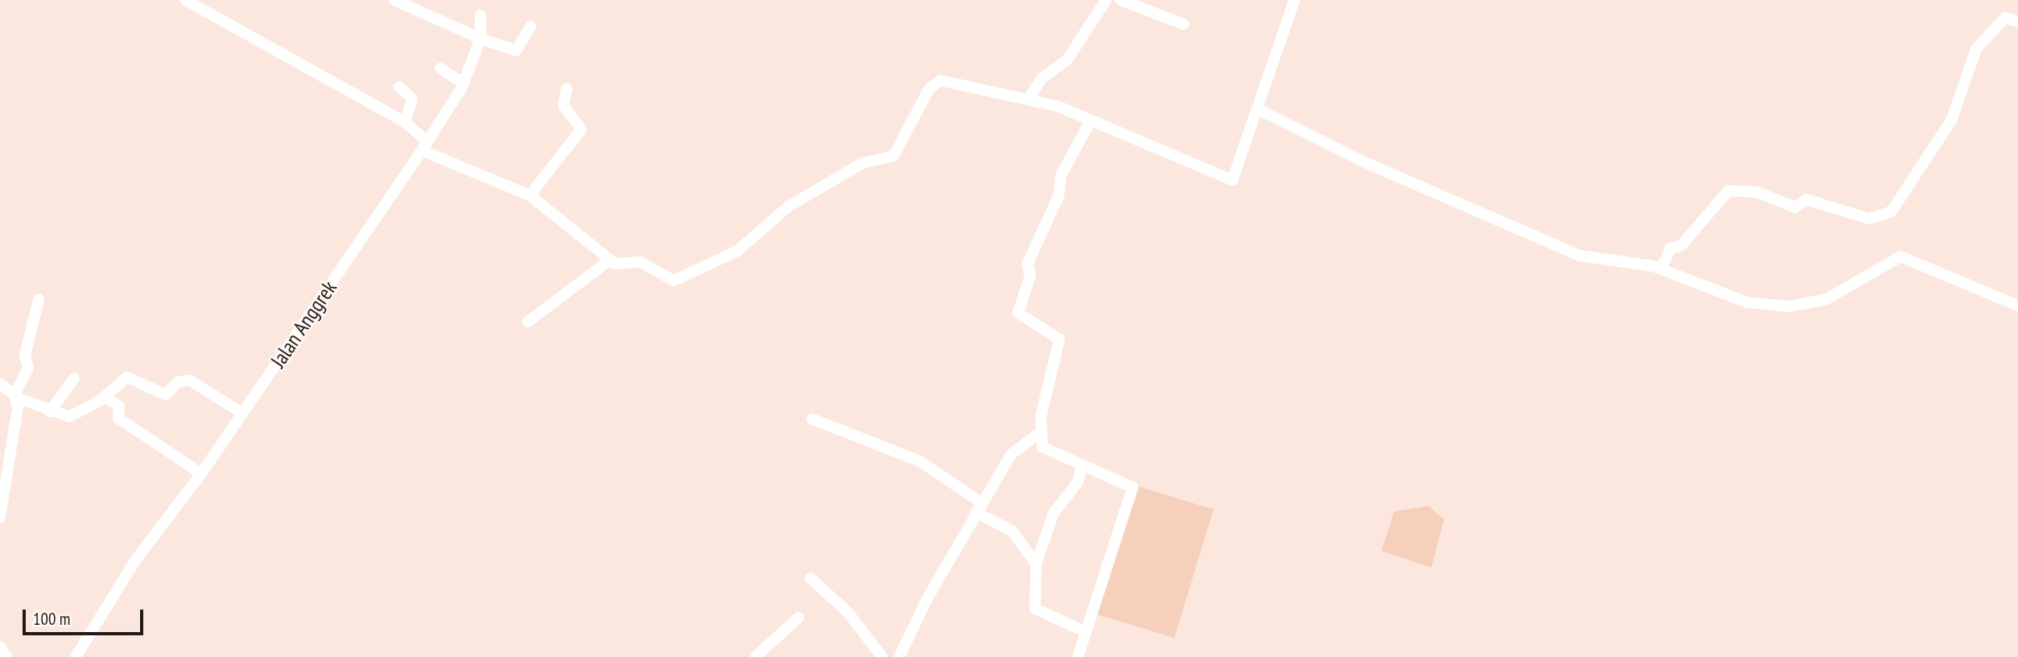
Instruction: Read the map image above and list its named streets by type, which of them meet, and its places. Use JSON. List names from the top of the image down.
{
  "streets": {
    "street": ["Jalan Anggrek"]
  },
  "scale_bar": "100 m"
}
